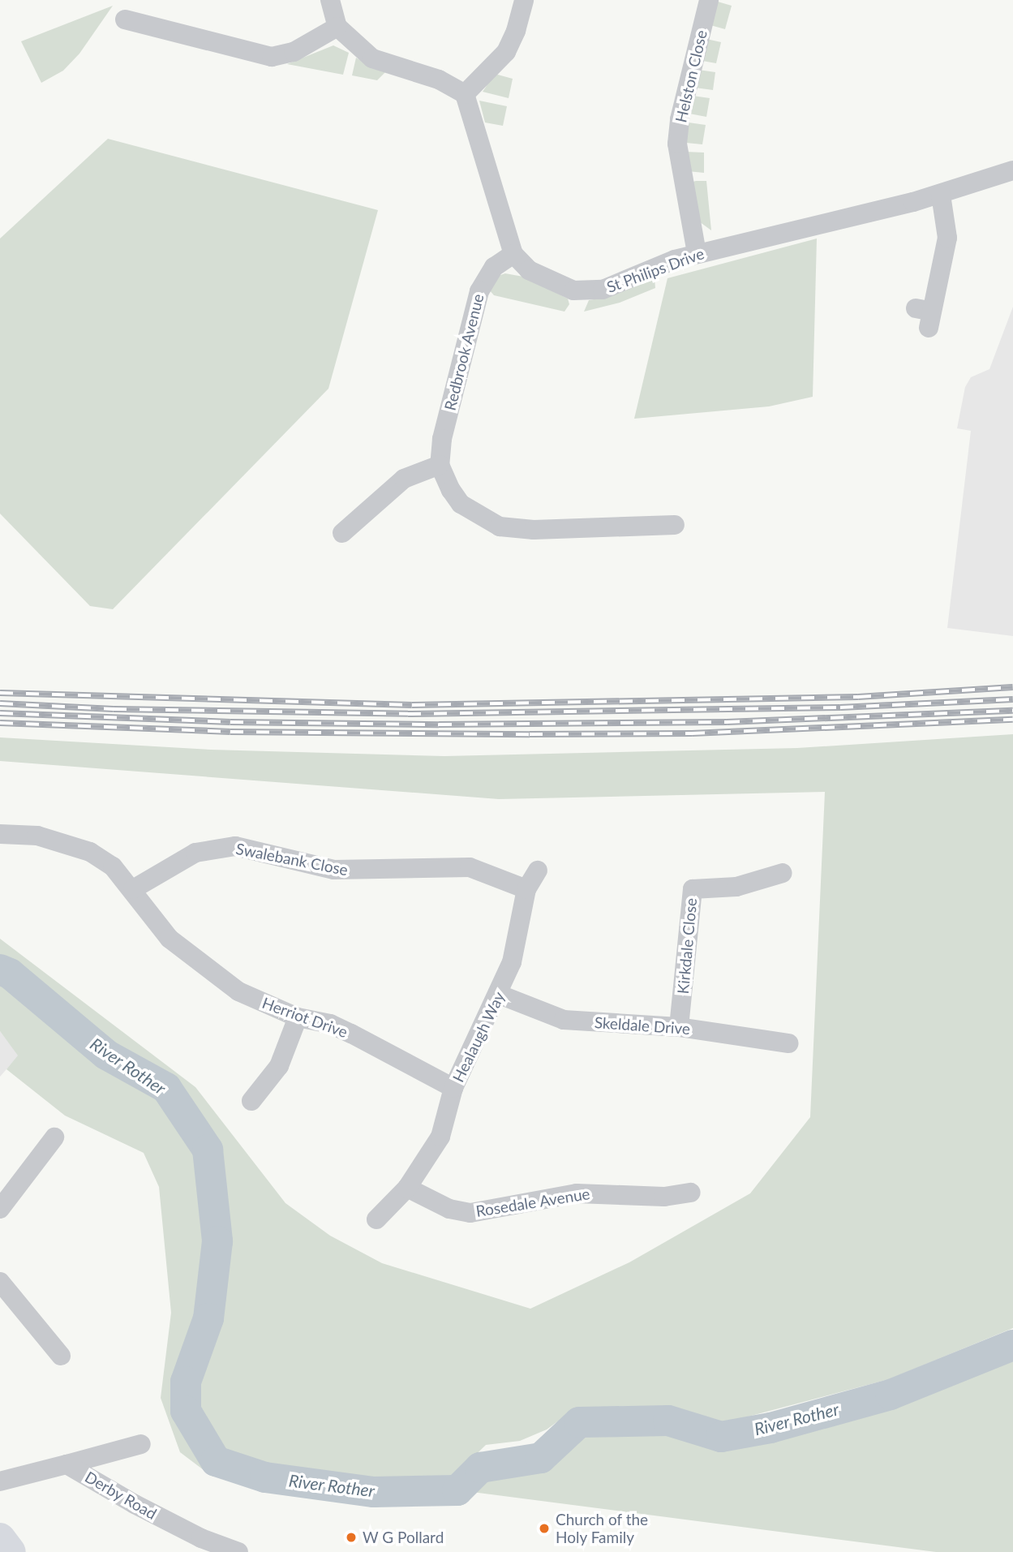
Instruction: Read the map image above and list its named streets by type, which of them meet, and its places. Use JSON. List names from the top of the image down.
{
  "streets": {
    "street": [
      "Helston Close",
      "St Philips Drive",
      "Redbrook Avenue",
      "Swalebank Close",
      "Kirkdale Close",
      "Herriot Drive",
      "Skeldale Drive",
      "Healaugh Way",
      "Rosedale Avenue",
      "Derby Road"
    ]
  },
  "crossings": [
    ["Helston Close", "St Philips Drive"],
    ["St Philips Drive", "Redbrook Avenue"],
    ["Swalebank Close", "Herriot Drive"],
    ["Swalebank Close", "Healaugh Way"],
    ["Kirkdale Close", "Skeldale Drive"],
    ["Herriot Drive", "Healaugh Way"],
    ["Skeldale Drive", "Healaugh Way"],
    ["Healaugh Way", "Rosedale Avenue"]
  ],
  "water": ["River Rother"],
  "places": ["Church of the Holy Family", "W G Pollard"]
}
